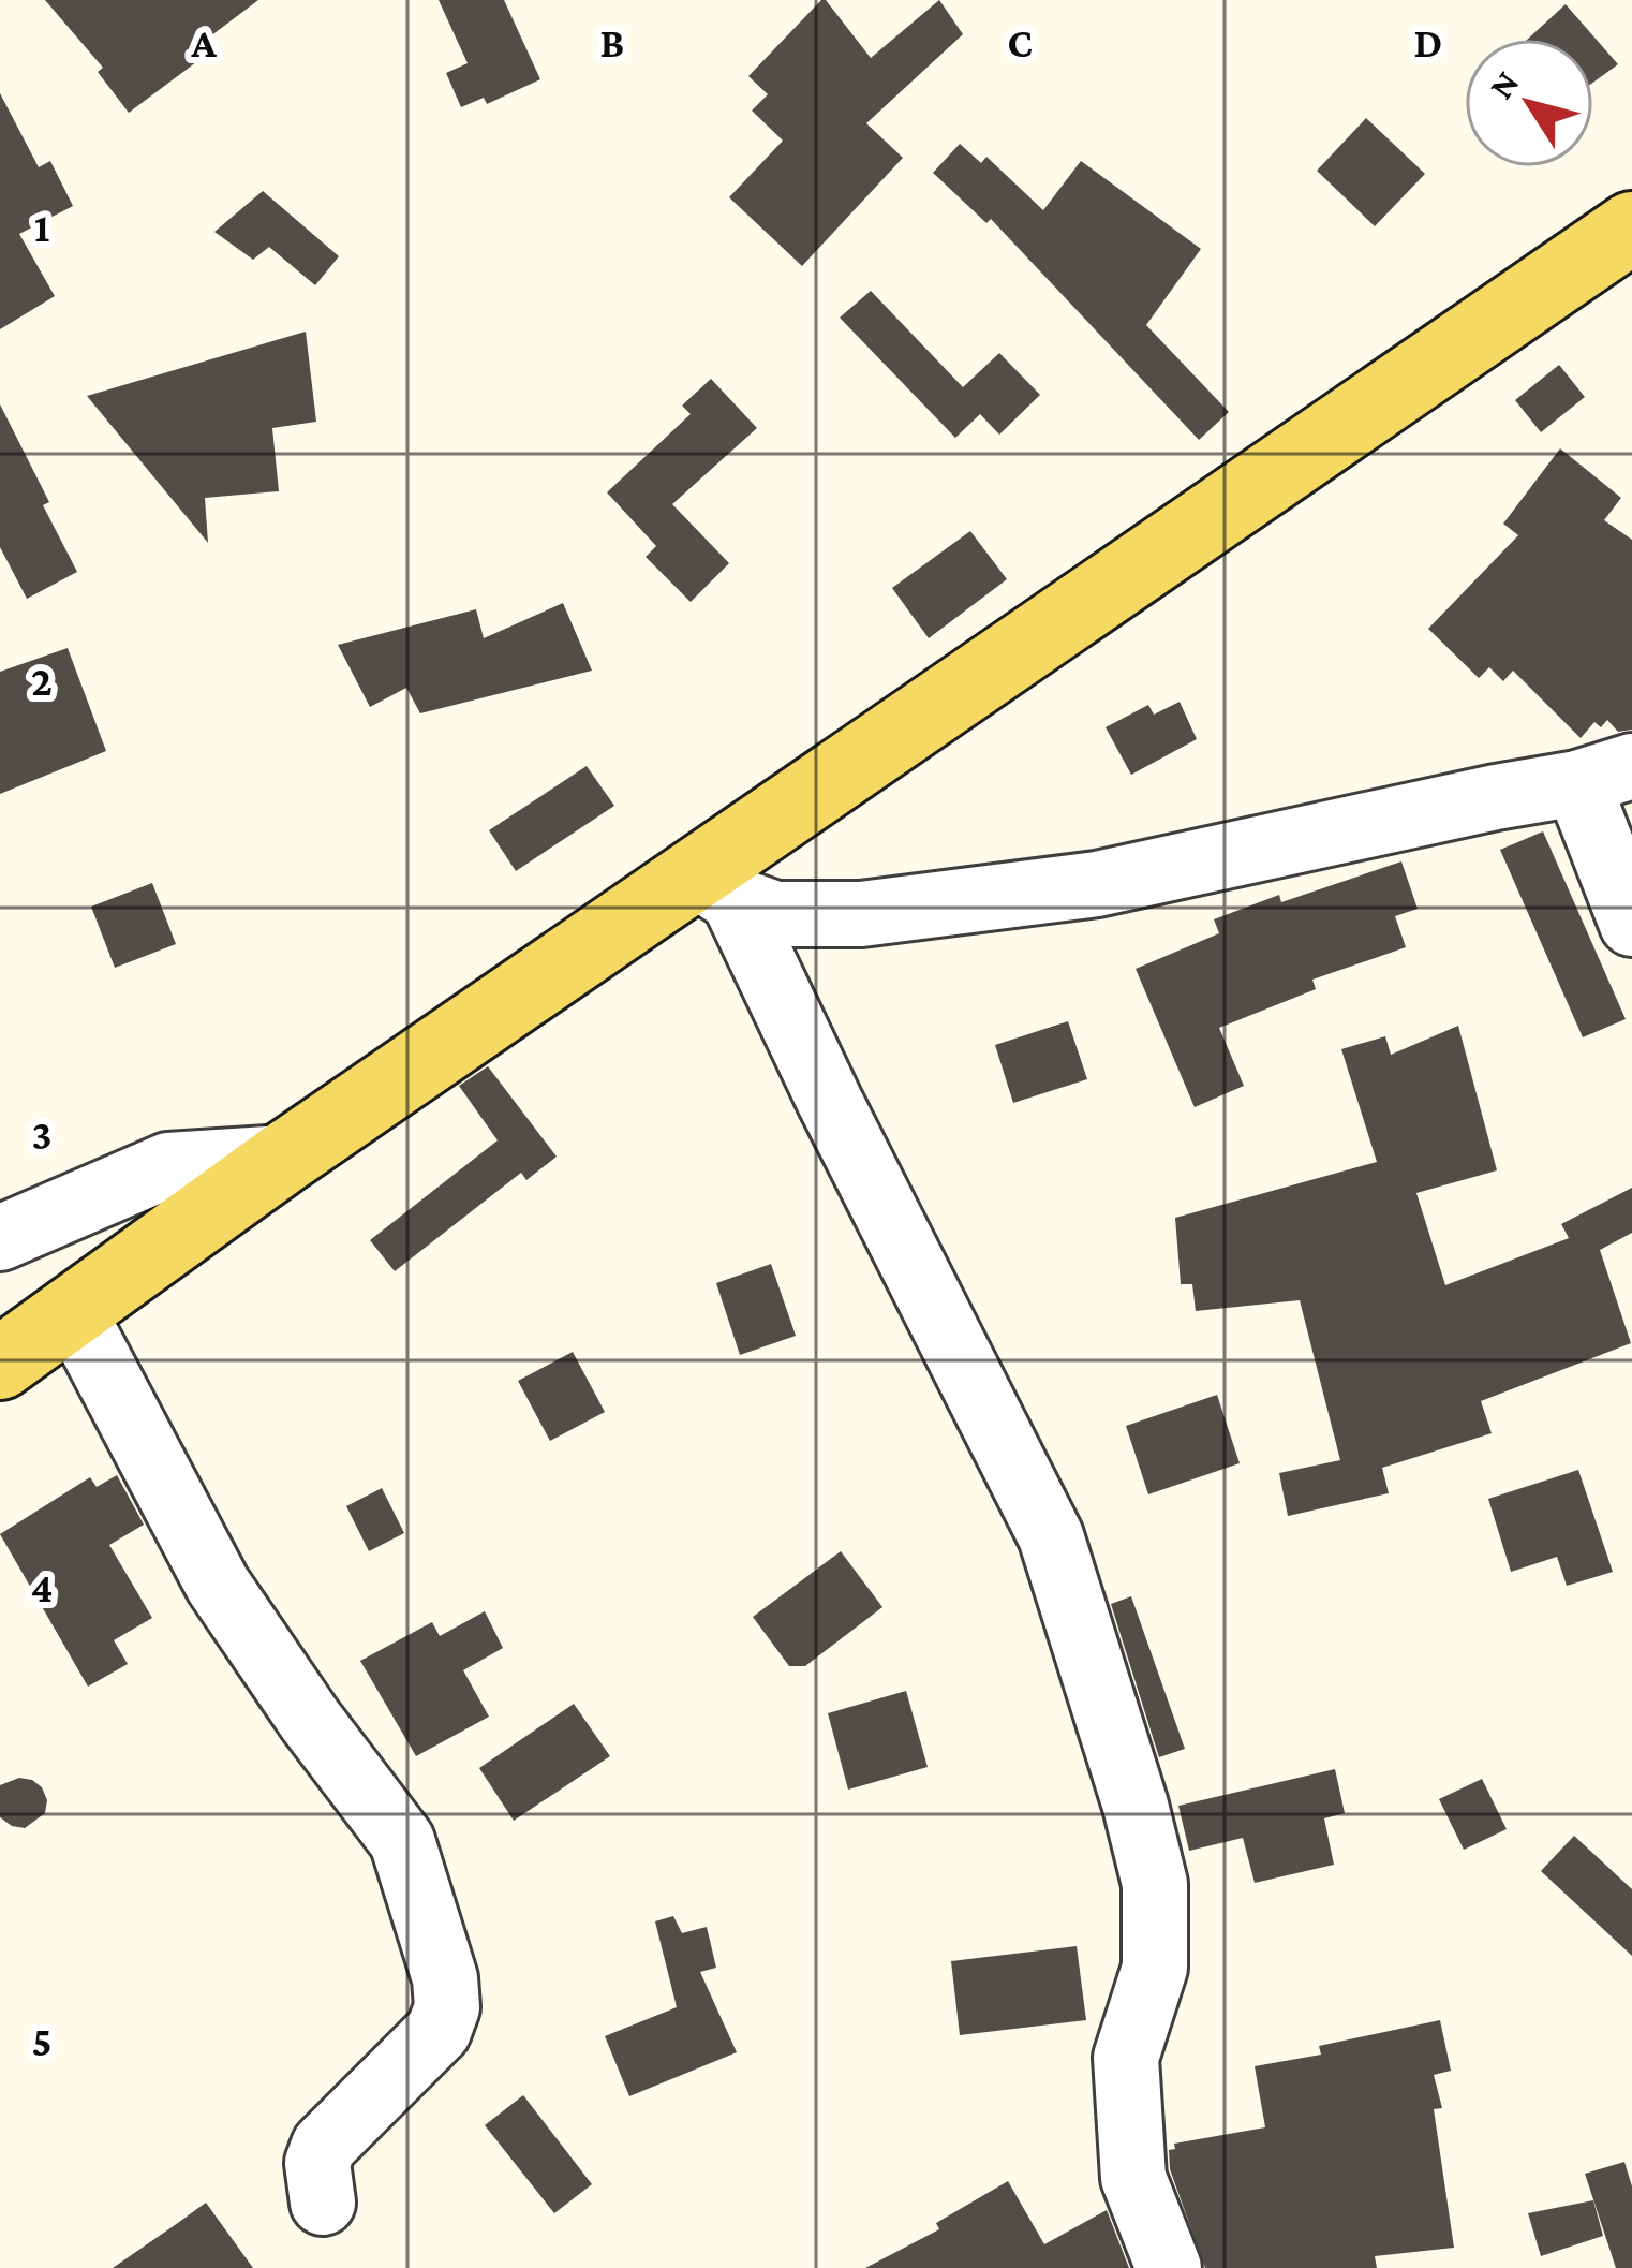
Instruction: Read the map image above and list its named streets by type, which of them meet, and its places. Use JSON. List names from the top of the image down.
{
  "north": "top left",
  "grid": {
    "columns": [
      "A",
      "B",
      "C",
      "D"
    ],
    "rows": [
      "1",
      "2",
      "3",
      "4",
      "5"
    ]
  }
}
